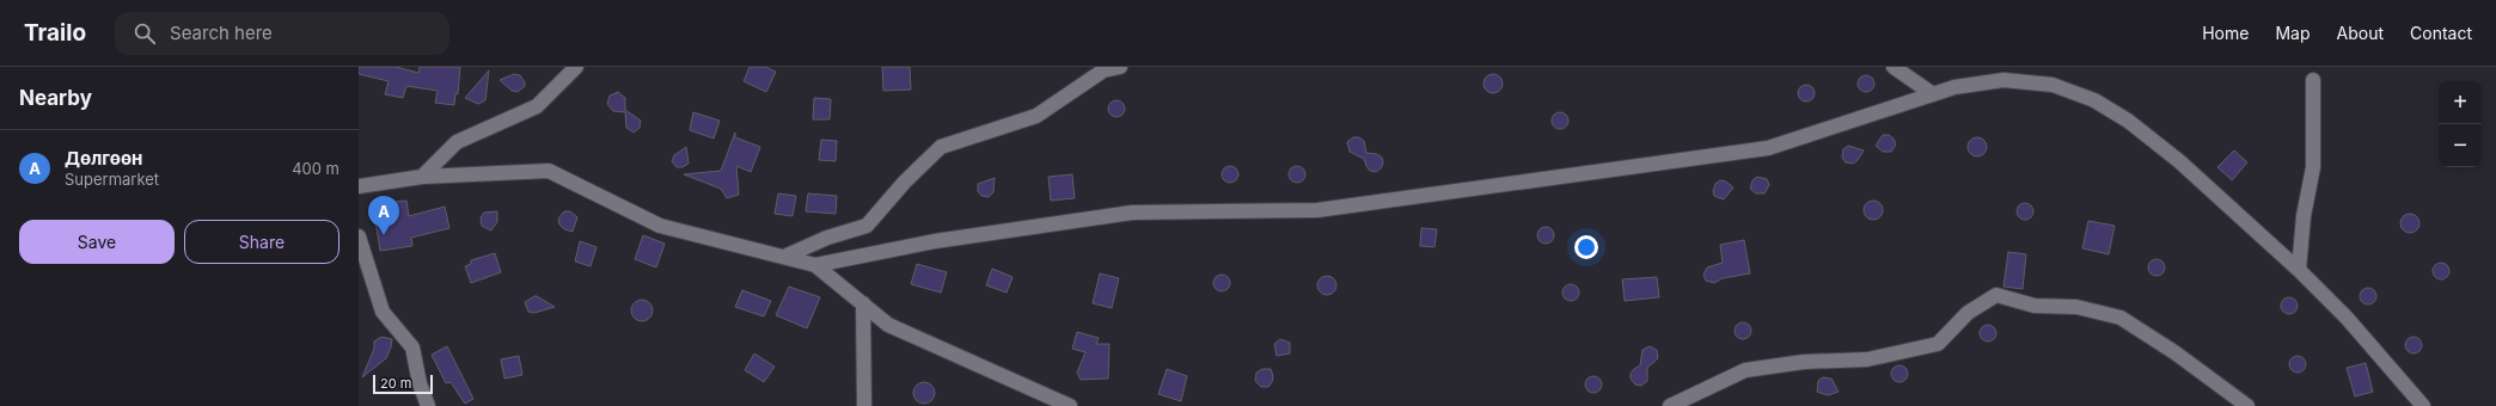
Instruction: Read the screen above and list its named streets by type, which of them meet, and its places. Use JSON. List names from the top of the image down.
{
  "scale_bar": "20 m",
  "page": {
    "header": "Trailo",
    "search": "Search here",
    "nav": [
      "Home",
      "Map",
      "About",
      "Contact"
    ],
    "heading": "Nearby",
    "map_buttons": ["+", "−"],
    "list": [
      {
        "mark": "A",
        "name": "Дөлгөөн",
        "note": "Supermarket",
        "value": "400 m"
      }
    ],
    "pins": "A",
    "buttons": ["Save", "Share"],
    "scale": "20 m"
  }
}
